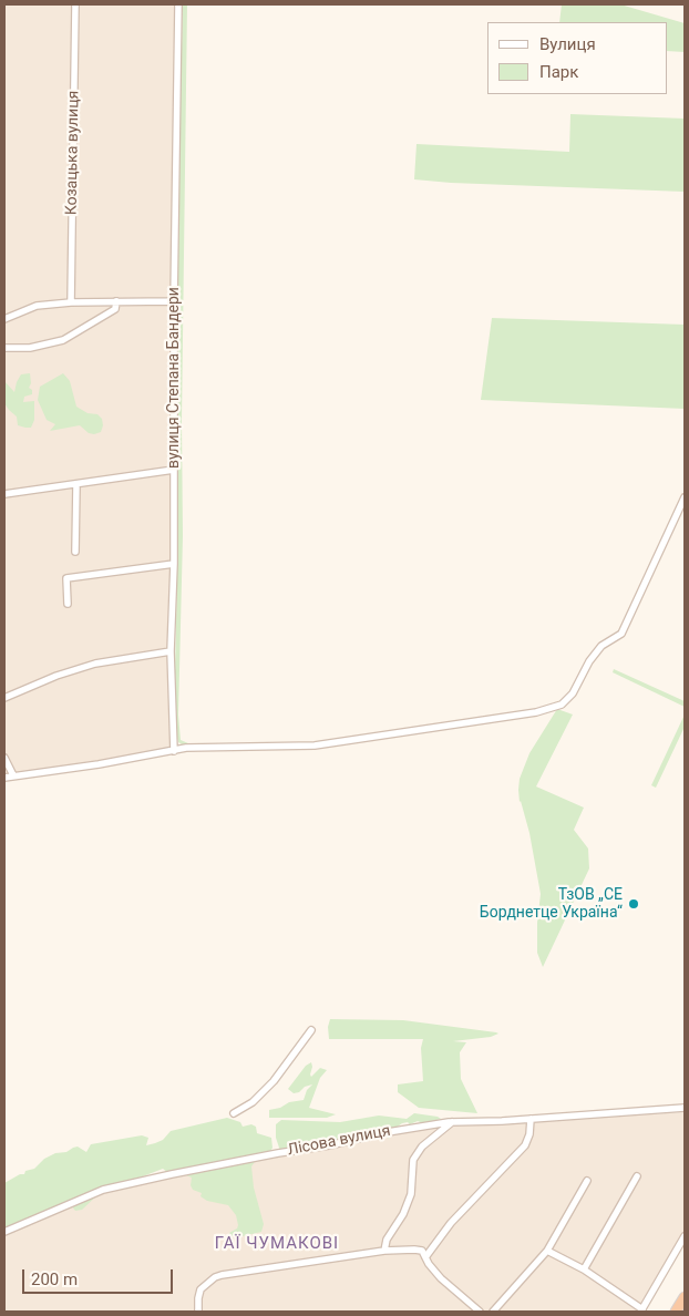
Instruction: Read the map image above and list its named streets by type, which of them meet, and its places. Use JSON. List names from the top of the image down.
{
  "streets": {
    "street": ["Козацька вулиця", "вулиця Степана Бандери", "Лісова вулиця"]
  },
  "districts": ["ГАЇ ЧУМАКОВІ"],
  "places": ["ТзОВ „СЕ Борднетце Україна“"],
  "legend": ["Вулиця", "Парк"],
  "scale_bar": "200 m"
}
